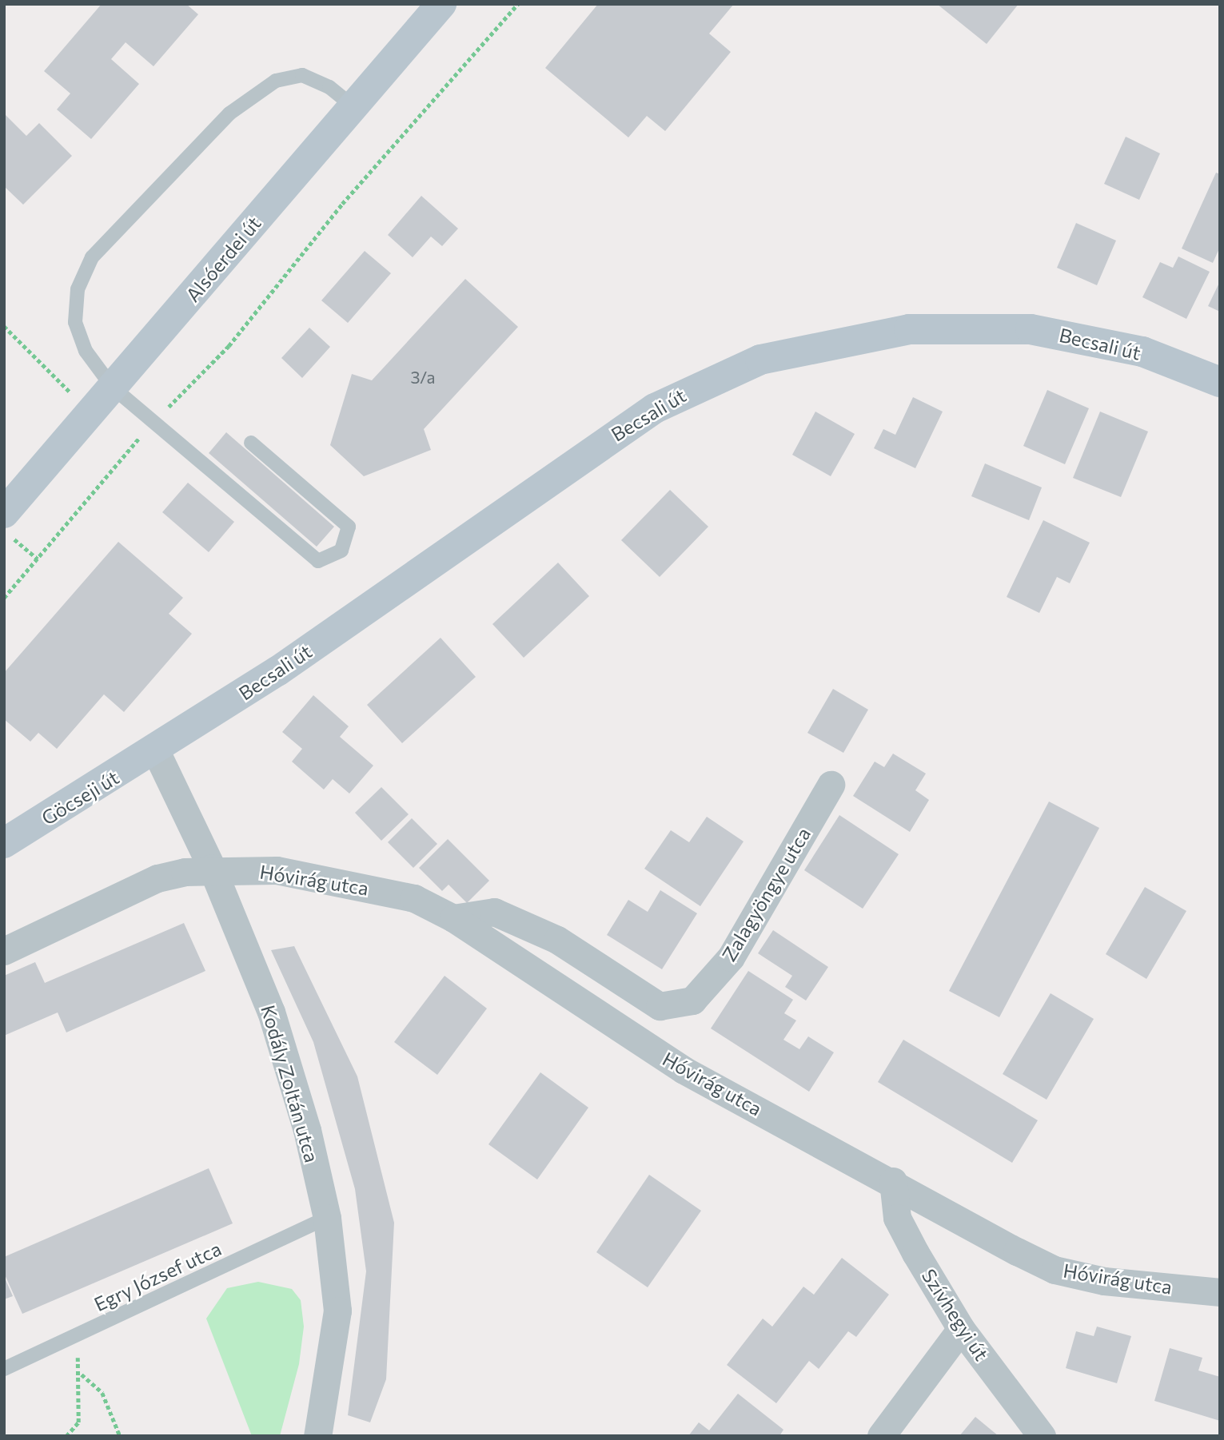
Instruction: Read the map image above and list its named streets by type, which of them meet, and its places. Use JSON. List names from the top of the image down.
{
  "streets": {
    "main road": ["Alsóerdei út", "Becsali út", "Göcseji út"],
    "street": [
      "Hóvirág utca",
      "Zalagyöngye utca",
      "Kodály Zoltán utca",
      "Szívhegyi út"
    ],
    "lane": ["Egry József utca"]
  },
  "crossings": [
    ["Becsali út", "Göcseji út"],
    ["Becsali út", "Kodály Zoltán utca"],
    ["Göcseji út", "Kodály Zoltán utca"],
    ["Hóvirág utca", "Zalagyöngye utca"],
    ["Hóvirág utca", "Kodály Zoltán utca"],
    ["Hóvirág utca", "Szívhegyi út"],
    ["Kodály Zoltán utca", "Egry József utca"]
  ],
  "house_numbers": ["3/a"]
}
